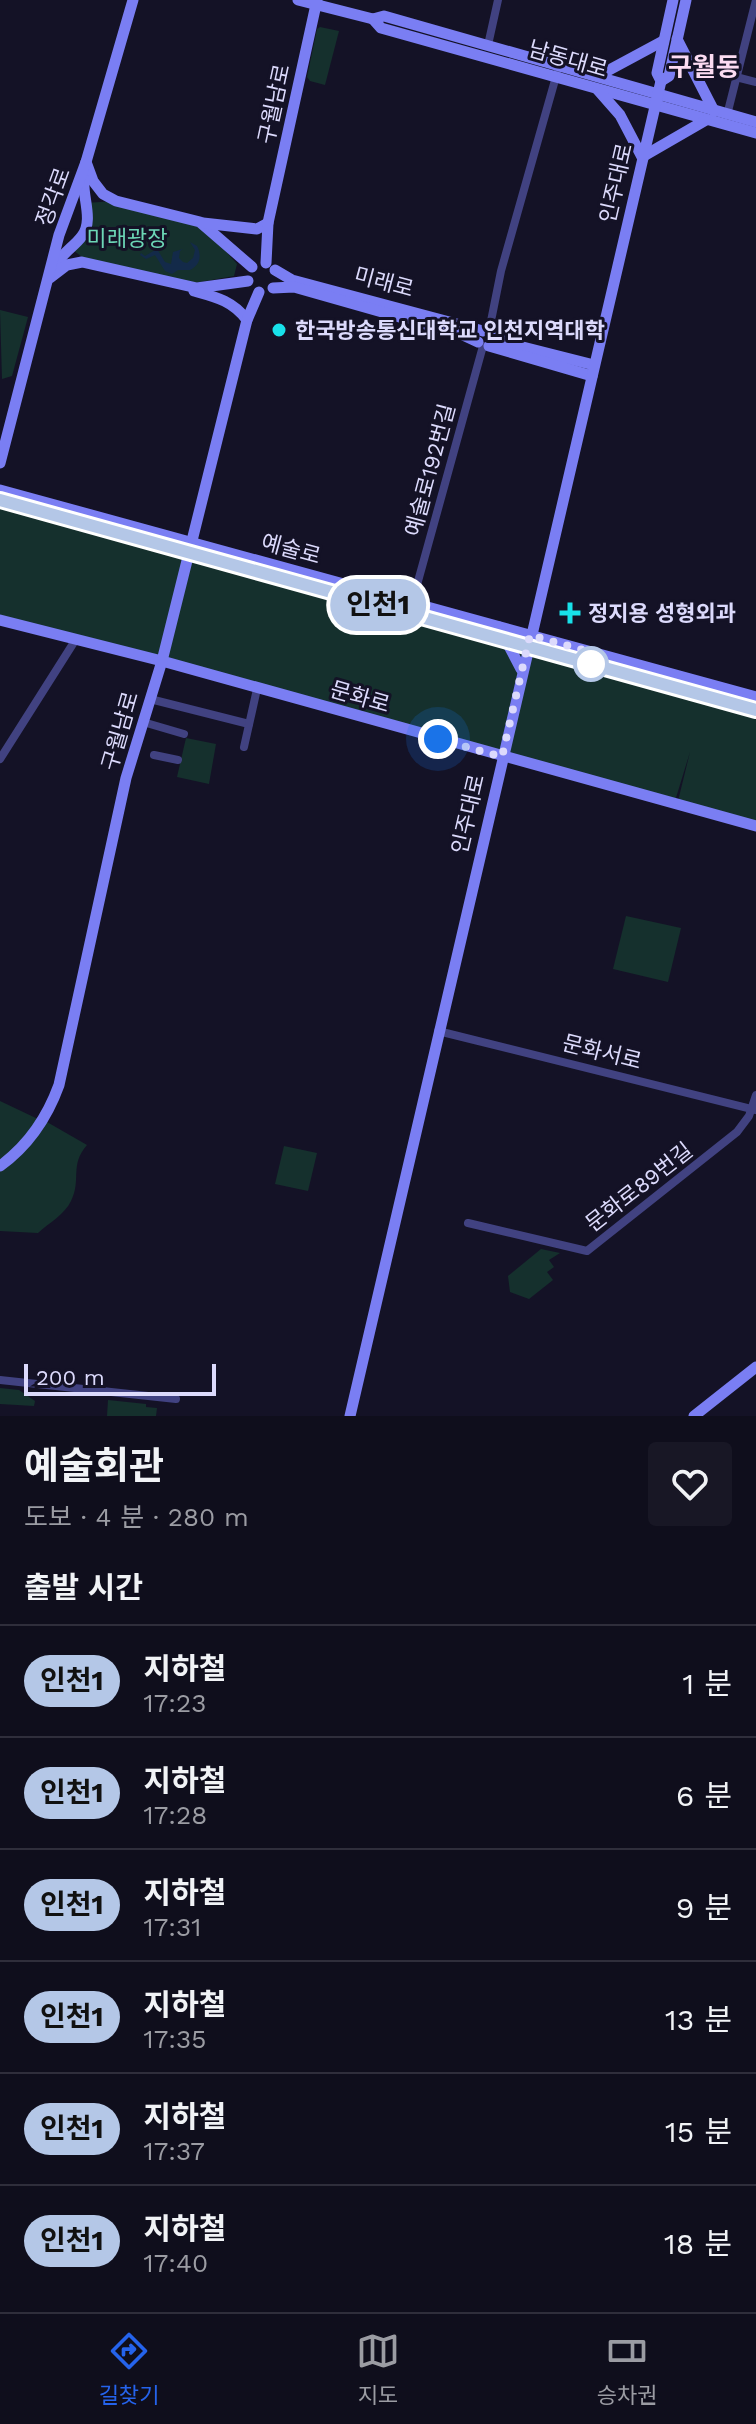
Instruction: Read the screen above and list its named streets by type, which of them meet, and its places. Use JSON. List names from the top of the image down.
{
  "streets": {
    "main road": [
      "남동대로",
      "구월남로",
      "인주대로",
      "정각로",
      "미래로",
      "예술로",
      "문화로"
    ],
    "street": ["예술로192번길", "문화서로", "문화로89번길"]
  },
  "crossings": [
    ["남동대로", "구월남로"],
    ["남동대로", "인주대로"],
    ["남동대로", "예술로192번길"],
    ["구월남로", "미래로"],
    ["구월남로", "예술로"],
    ["구월남로", "문화로"],
    ["인주대로", "미래로"],
    ["인주대로", "예술로"],
    ["인주대로", "문화로"],
    ["인주대로", "문화서로"],
    ["미래로", "예술로192번길"],
    ["예술로192번길", "예술로"],
    ["문화서로", "문화로89번길"]
  ],
  "districts": ["구월동"],
  "parks": ["미래광장"],
  "places": {
    "other": ["한국방송통신대학교 인천지역대학"],
    "health": ["정지용 성형외과"]
  },
  "lines": ["metro line 인천1"],
  "scale_bar": "200 m",
  "page": {
    "on_map": "인천1",
    "scale": "200 m",
    "heading": [
      ["예술회관", "도보 · 4 분 · 280 m"],
      "출발 시간"
    ],
    "list": [
      {
        "mark": "인천1",
        "name": "지하철",
        "note": "17:23",
        "value": "1 분"
      },
      {
        "mark": "인천1",
        "name": "지하철",
        "note": "17:28",
        "value": "6 분"
      },
      {
        "mark": "인천1",
        "name": "지하철",
        "note": "17:31",
        "value": "9 분"
      },
      {
        "mark": "인천1",
        "name": "지하철",
        "note": "17:35",
        "value": "13 분"
      },
      {
        "mark": "인천1",
        "name": "지하철",
        "note": "17:37",
        "value": "15 분"
      },
      {
        "mark": "인천1",
        "name": "지하철",
        "note": "17:40",
        "value": "18 분"
      }
    ],
    "tabs": ["길찾기", "지도", "승차권"]
  }
}
